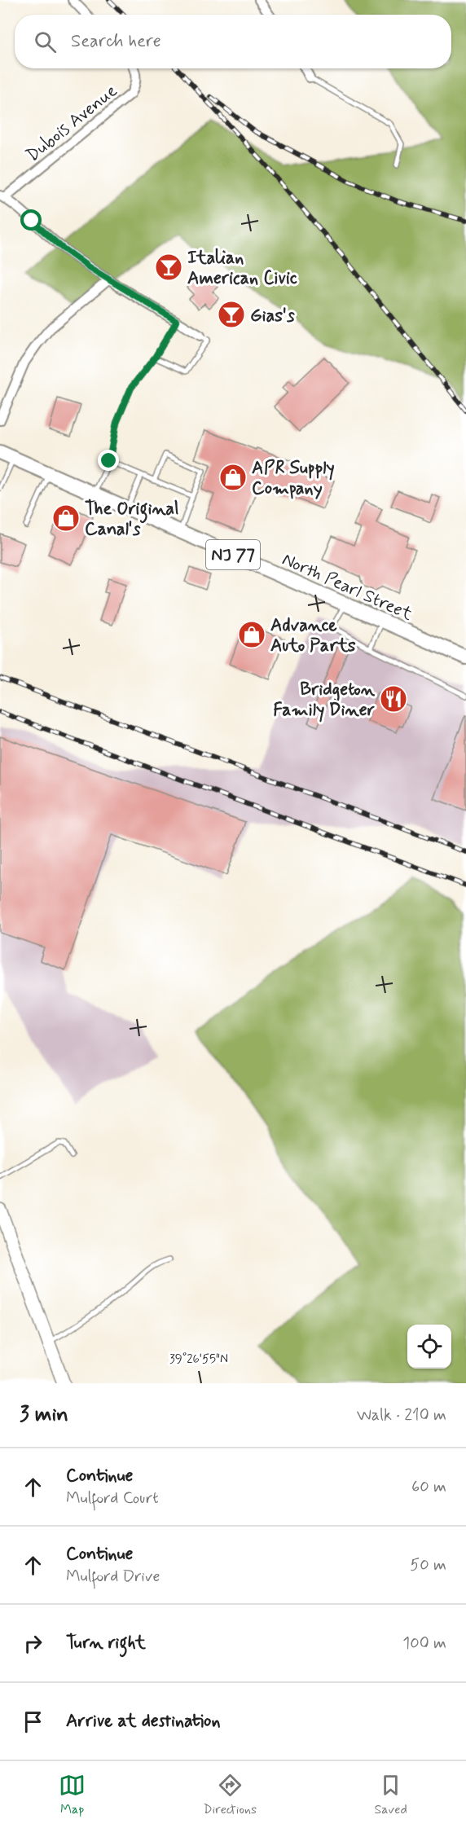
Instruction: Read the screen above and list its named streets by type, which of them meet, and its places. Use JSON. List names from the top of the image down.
{
  "streets": {
    "main road": ["NJ 77", "North Pearl Street"],
    "street": ["Dubois Avenue"]
  },
  "places": {
    "bar": ["Italian American Civic", "Gias's"],
    "shop": ["APR Supply Company", "The Original Canal's", "Advance Auto Parts"],
    "restaurant": ["Bridgeton Family Diner"]
  },
  "page": {
    "search": "Search here",
    "heading": ["3 min", "Walk · 210 m"],
    "list": [
      ["Continue", "Mulford Court", "60 m"],
      ["Continue", "Mulford Drive", "50 m"],
      ["Turn right", "100 m"],
      "Arrive at destination"
    ],
    "nav": ["Map", "Directions", "Saved"]
  },
  "coordinates": ["39°26'55\"N"]
}
